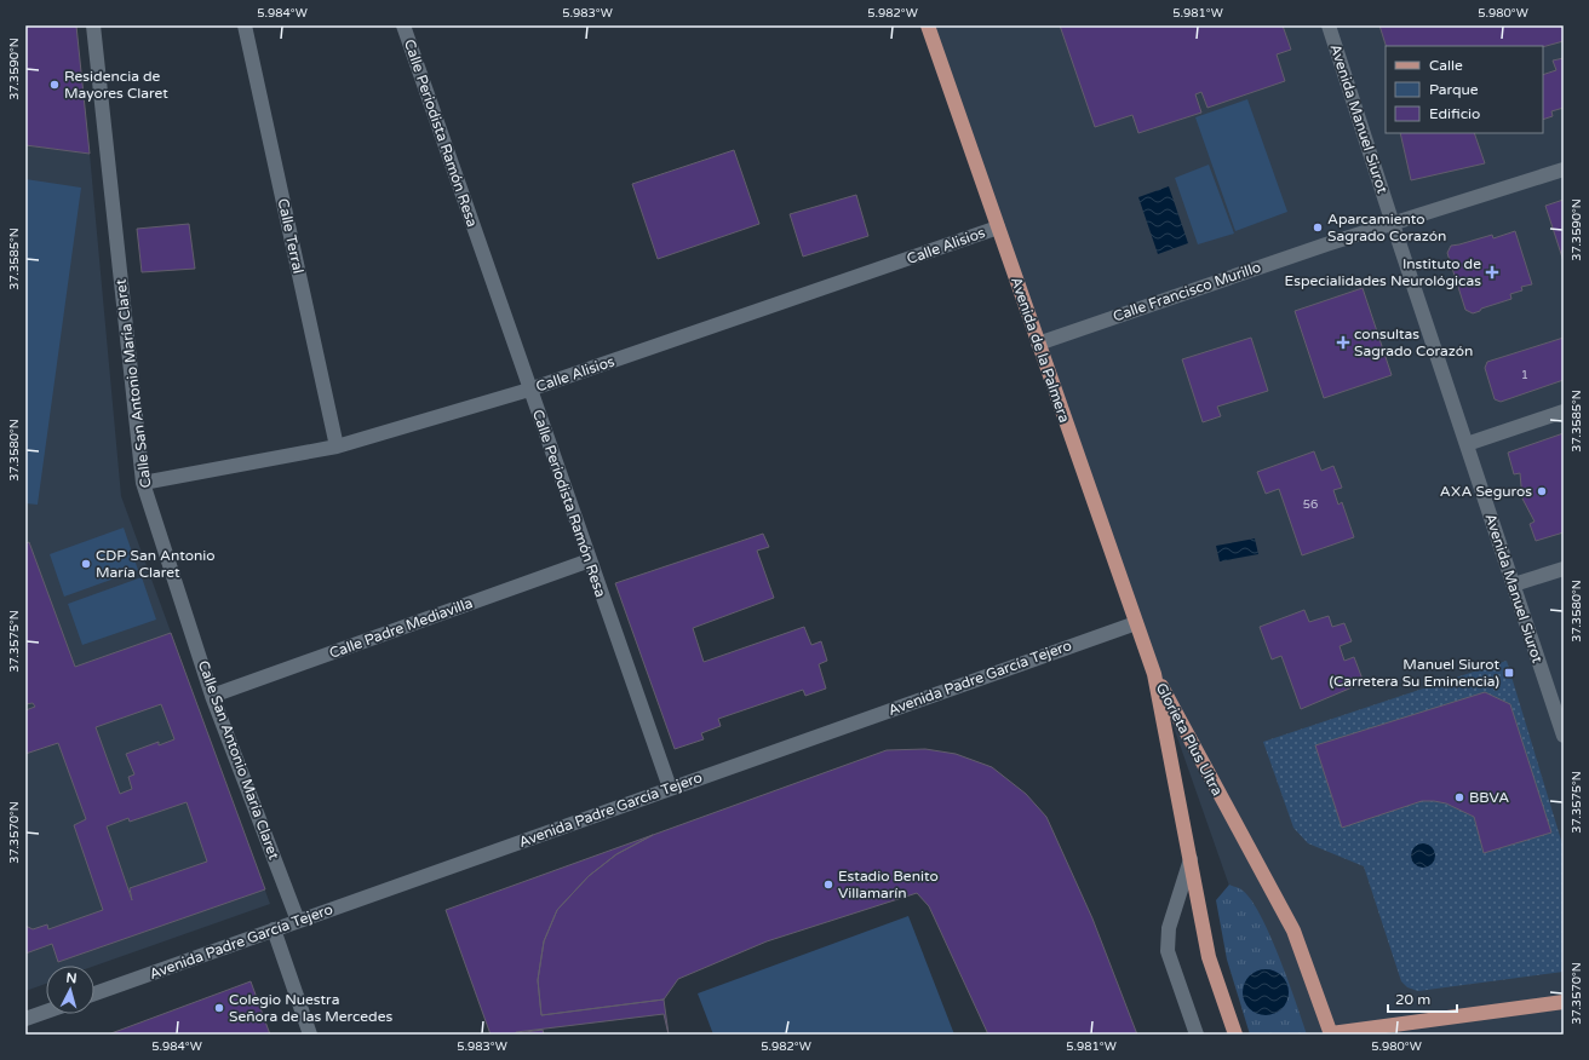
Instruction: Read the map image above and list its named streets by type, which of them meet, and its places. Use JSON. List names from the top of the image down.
{
  "streets": {
    "main road": ["Avenida de la Palmera", "Glorieta Plus Ultra"],
    "street": [
      "Avenida Manuel Siurot",
      "Calle Periodista Ramón Resa",
      "Calle Terral",
      "Calle Alisios",
      "Calle Francisco Murillo",
      "Calle San Antonio María Claret",
      "Calle Padre Mediavilla",
      "Avenida Padre García Tejero"
    ]
  },
  "crossings": [
    ["Avenida Manuel Siurot", "Calle Francisco Murillo"],
    ["Calle Periodista Ramón Resa", "Calle Alisios"],
    ["Calle Periodista Ramón Resa", "Calle Padre Mediavilla"],
    ["Calle Periodista Ramón Resa", "Avenida Padre García Tejero"],
    ["Calle Terral", "Calle Alisios"],
    ["Calle Alisios", "Avenida de la Palmera"],
    ["Calle Alisios", "Calle San Antonio María Claret"],
    ["Calle Francisco Murillo", "Avenida de la Palmera"],
    ["Avenida de la Palmera", "Avenida Padre García Tejero"],
    ["Avenida de la Palmera", "Glorieta Plus Ultra"],
    ["Calle San Antonio María Claret", "Calle Padre Mediavilla"],
    ["Calle San Antonio María Claret", "Avenida Padre García Tejero"]
  ],
  "places": {
    "other": [
      "Residencia de Mayores Claret",
      "Aparcamiento Sagrado Corazón",
      "AXA Seguros",
      "CDP San Antonio María Claret",
      "BBVA",
      "Estadio Benito Villamarín",
      "Colegio Nuestra Señora de las Mercedes"
    ],
    "health": ["Instituto de Especialidades Neurológicas", "consultas Sagrado Corazón"],
    "transit": ["Manuel Siurot (Carretera Su Eminencia)"]
  },
  "house_numbers": ["1", "56"],
  "legend": ["Calle", "Parque", "Edificio"],
  "scale_bar": "20 m",
  "north": "top",
  "coordinates": [
    "5.984°W",
    "5.983°W",
    "5.982°W",
    "5.981°W",
    "5.980°W",
    "37.3590°N",
    "37.3585°N",
    "37.3580°N",
    "37.3575°N",
    "37.3570°N"
  ]
}
